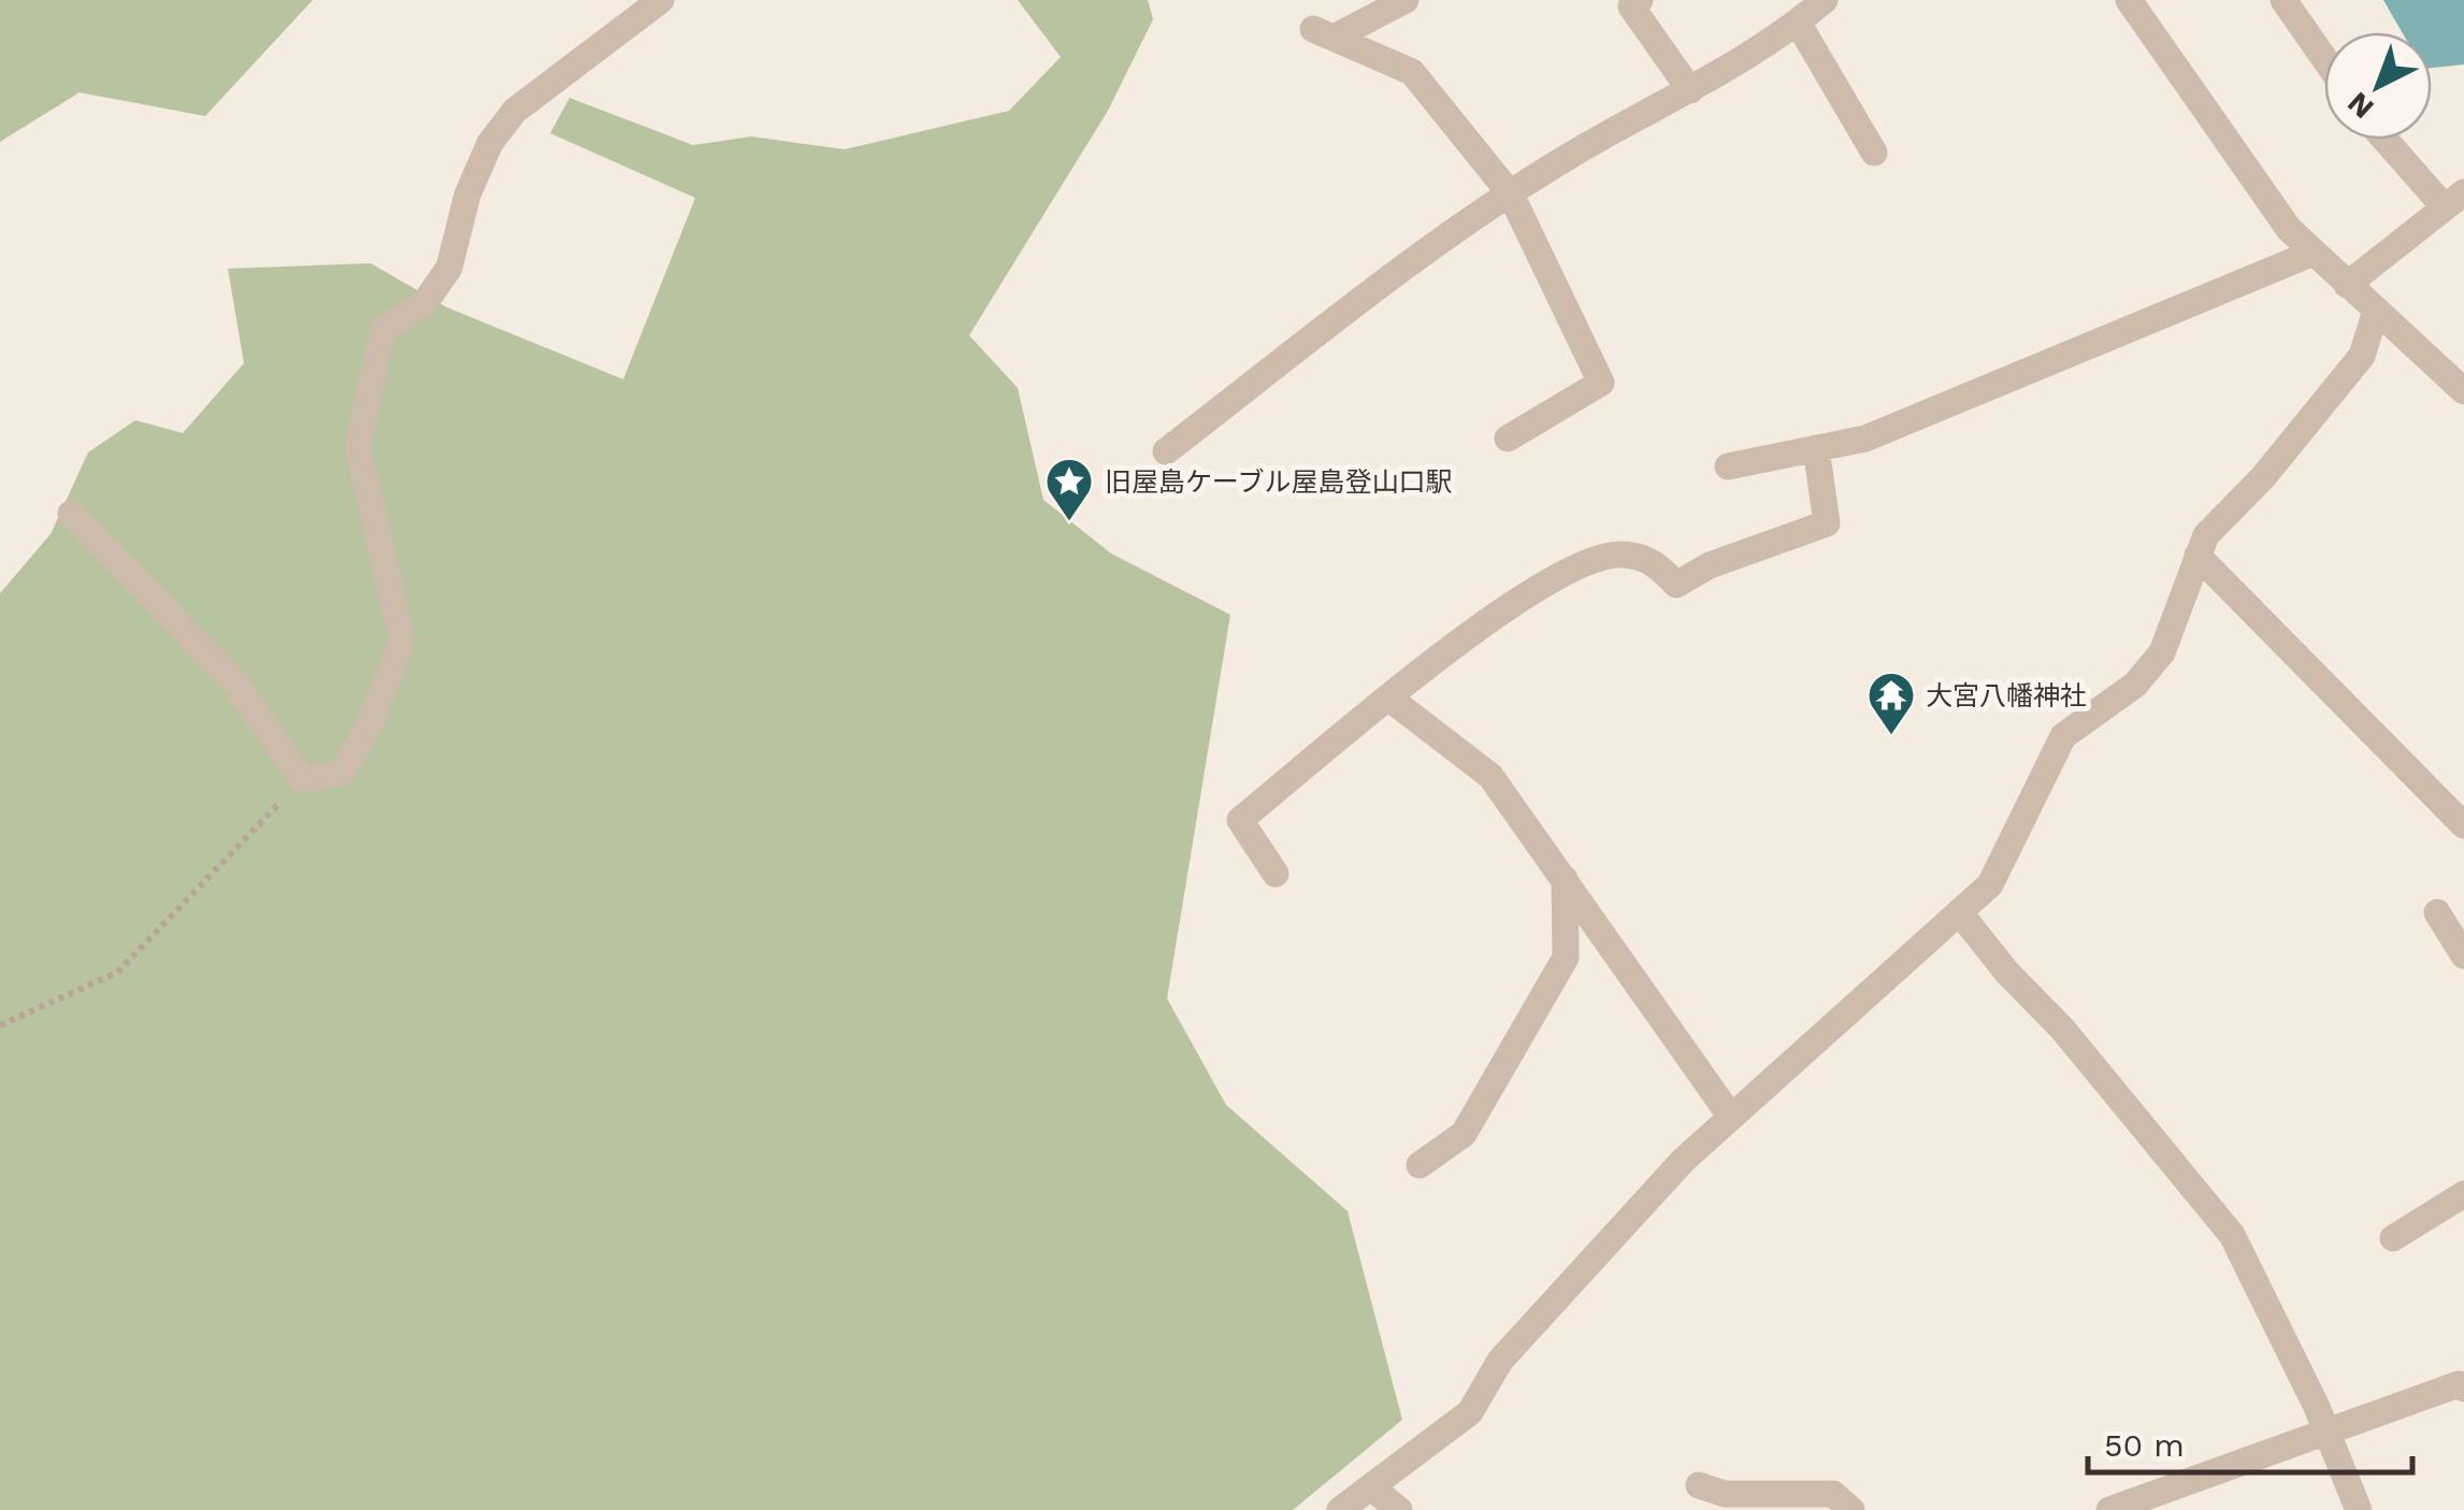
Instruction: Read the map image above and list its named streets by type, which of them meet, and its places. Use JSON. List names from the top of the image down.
{
  "places": {
    "place": ["旧屋島ケーブル屋島登山口駅"],
    "temple": ["大宮八幡神社"]
  },
  "scale_bar": "50 m",
  "north": "bottom left"
}
